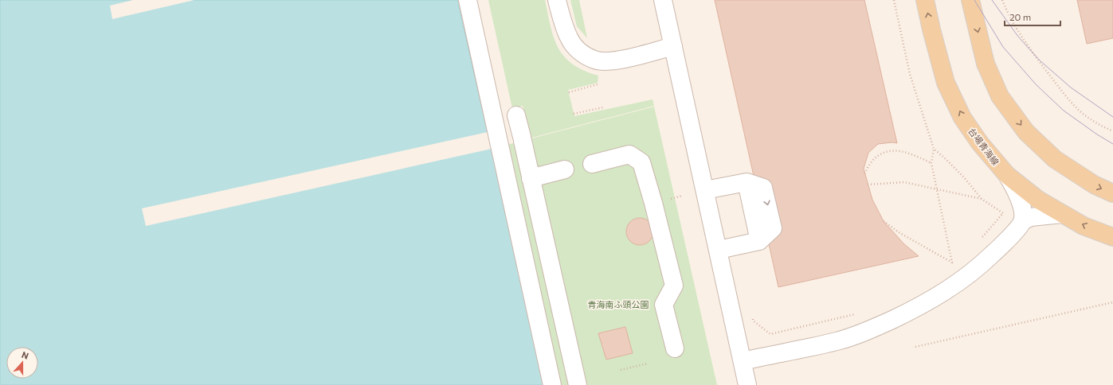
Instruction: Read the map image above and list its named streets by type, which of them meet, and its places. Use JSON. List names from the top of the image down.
{
  "streets": {
    "main road": ["台場青海線"]
  },
  "parks": ["青海南ふ頭公園"],
  "scale_bar": "20 m",
  "north": "top"
}
